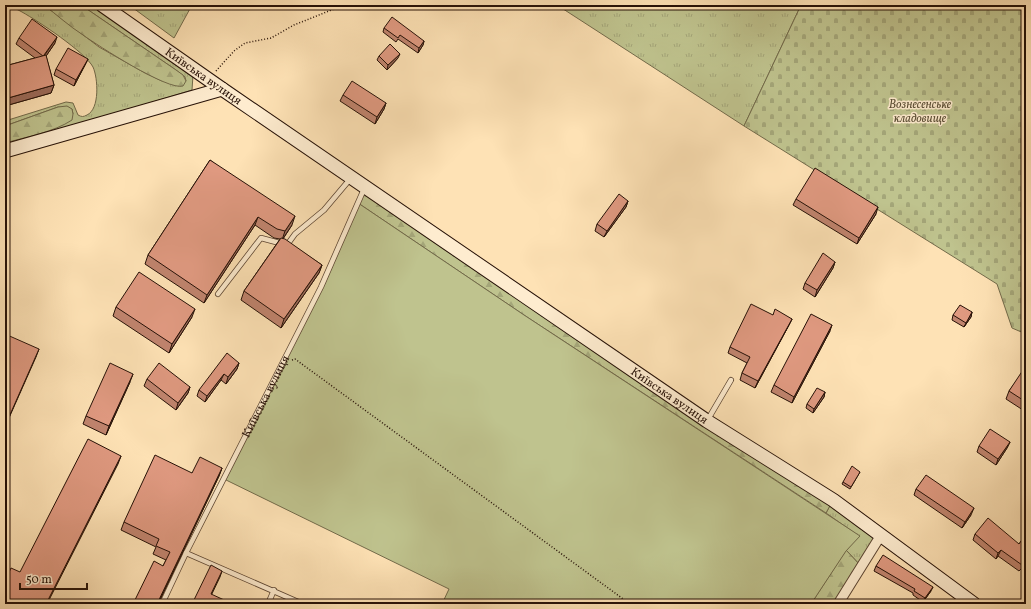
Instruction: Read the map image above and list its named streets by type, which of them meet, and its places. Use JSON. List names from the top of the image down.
{
  "streets": {
    "main road": ["Київська вулиця"]
  },
  "parks": ["Вознесенське кладовище"],
  "scale_bar": "50 m"
}
